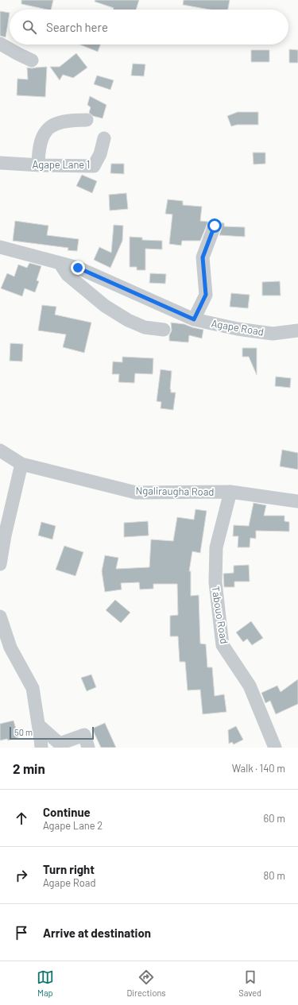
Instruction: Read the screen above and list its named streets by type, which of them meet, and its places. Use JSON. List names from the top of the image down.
{
  "streets": {
    "street": [
      "Agape Lane 1",
      "Agape Road",
      "Ngaliraugha Road",
      "Tabouo Road"
    ]
  },
  "crossings": [
    ["Ngaliraugha Road", "Tabouo Road"]
  ],
  "scale_bar": "50 m",
  "page": {
    "search": "Search here",
    "scale": "50 m",
    "heading": ["2 min", "Walk · 140 m"],
    "list": [
      ["Continue", "Agape Lane 2", "60 m"],
      ["Turn right", "Agape Road", "80 m"],
      "Arrive at destination"
    ],
    "nav": ["Map", "Directions", "Saved"]
  }
}
